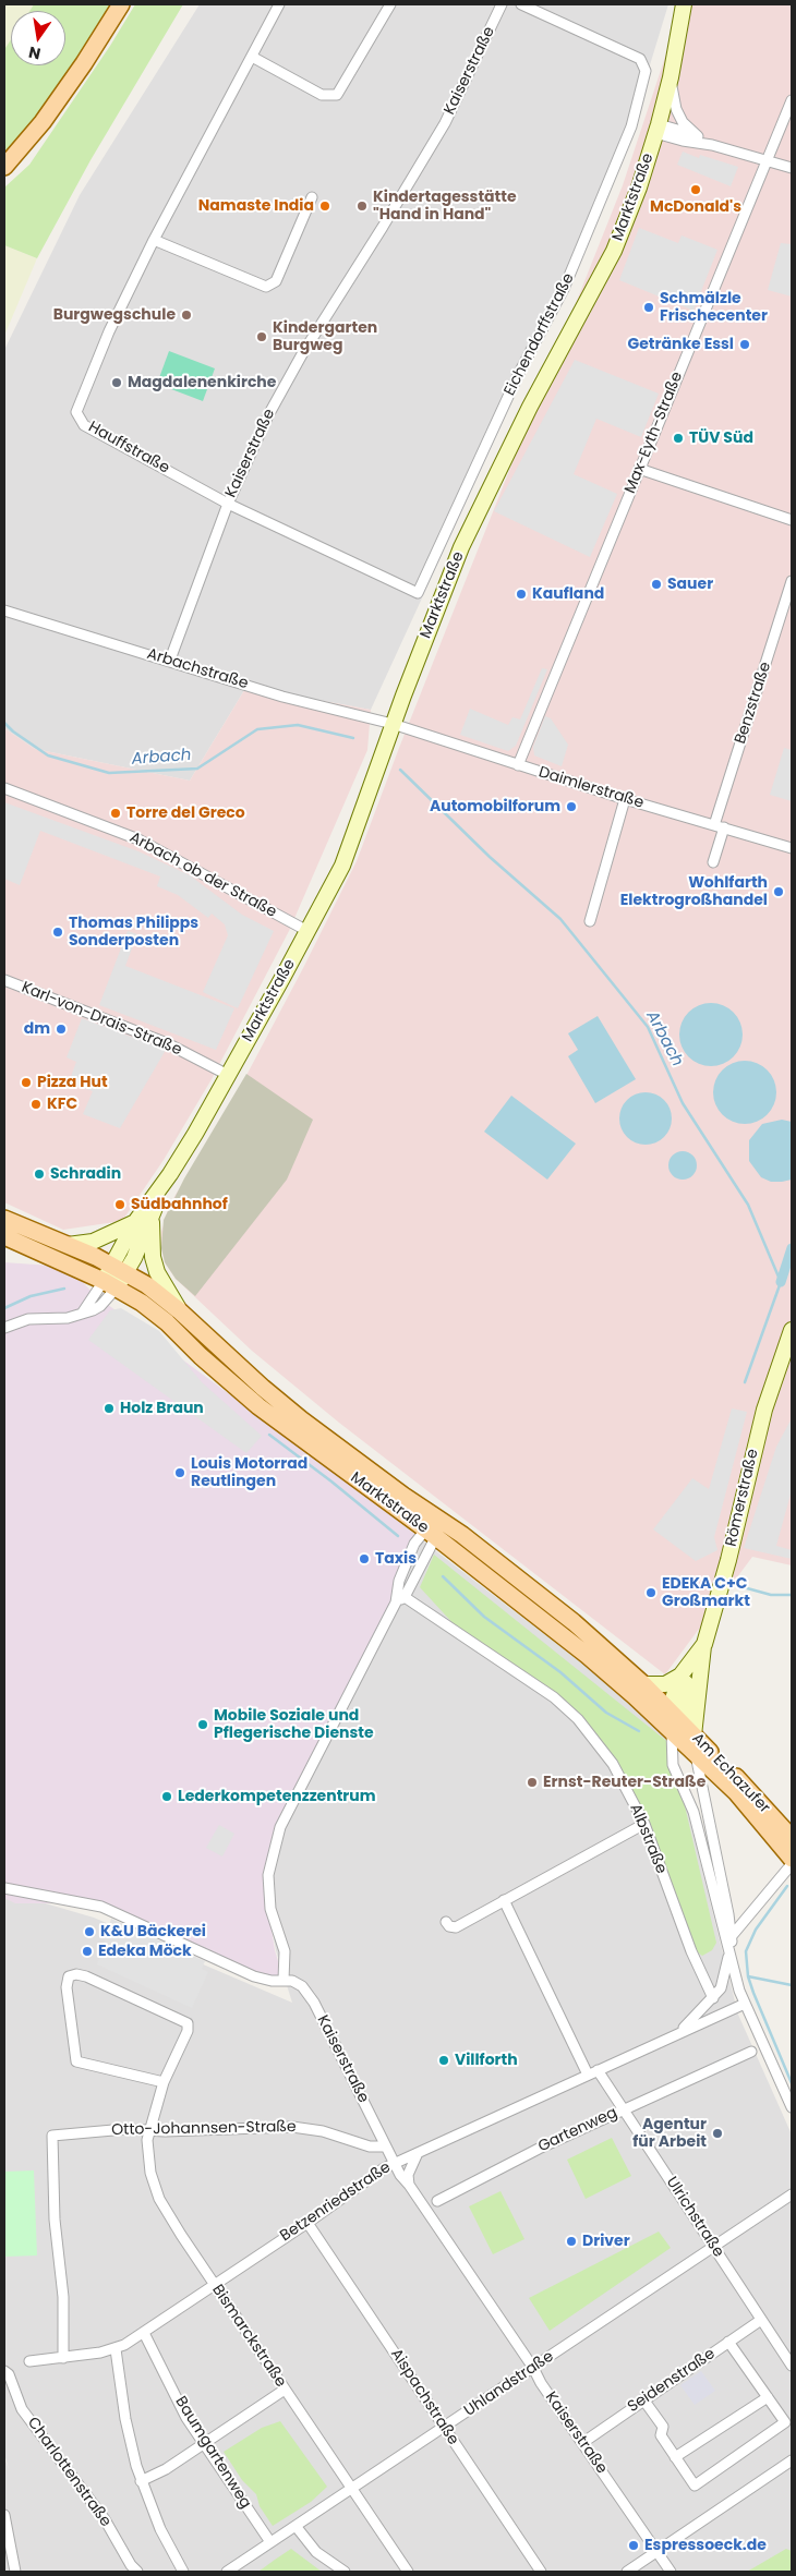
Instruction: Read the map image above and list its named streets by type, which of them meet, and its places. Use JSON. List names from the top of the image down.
{
  "streets": {
    "main road": ["Marktstraße", "Römerstraße", "Am Echazufer"],
    "street": [
      "Kaiserstraße",
      "Eichendorffstraße",
      "Max-Eyth-Straße",
      "Hauffstraße",
      "Arbachstraße",
      "Benzstraße",
      "Daimlerstraße",
      "Arbach ob der Straße",
      "Karl-von-Drais-Straße",
      "Albstraße",
      "Otto-Johannsen-Straße",
      "Gartenweg",
      "Betzenriedstraße",
      "Ulrichstraße",
      "Bismarckstraße",
      "Seidenstraße",
      "Uhlandstraße",
      "Aispachstraße",
      "Baumgartenweg",
      "Charlottenstraße"
    ]
  },
  "crossings": [
    ["Kaiserstraße", "Hauffstraße"],
    ["Kaiserstraße", "Arbachstraße"],
    ["Kaiserstraße", "Otto-Johannsen-Straße"],
    ["Kaiserstraße", "Betzenriedstraße"],
    ["Kaiserstraße", "Seidenstraße"],
    ["Kaiserstraße", "Uhlandstraße"],
    ["Marktstraße", "Arbachstraße"],
    ["Marktstraße", "Daimlerstraße"],
    ["Marktstraße", "Arbach ob der Straße"],
    ["Marktstraße", "Karl-von-Drais-Straße"],
    ["Marktstraße", "Römerstraße"],
    ["Marktstraße", "Am Echazufer"],
    ["Eichendorffstraße", "Hauffstraße"],
    ["Max-Eyth-Straße", "Daimlerstraße"],
    ["Arbachstraße", "Daimlerstraße"],
    ["Benzstraße", "Daimlerstraße"],
    ["Römerstraße", "Am Echazufer"],
    ["Albstraße", "Betzenriedstraße"],
    ["Otto-Johannsen-Straße", "Betzenriedstraße"],
    ["Otto-Johannsen-Straße", "Bismarckstraße"],
    ["Gartenweg", "Ulrichstraße"],
    ["Betzenriedstraße", "Ulrichstraße"],
    ["Betzenriedstraße", "Bismarckstraße"],
    ["Betzenriedstraße", "Aispachstraße"],
    ["Betzenriedstraße", "Baumgartenweg"],
    ["Ulrichstraße", "Seidenstraße"],
    ["Ulrichstraße", "Uhlandstraße"],
    ["Bismarckstraße", "Uhlandstraße"],
    ["Uhlandstraße", "Aispachstraße"],
    ["Uhlandstraße", "Baumgartenweg"]
  ],
  "water": ["Arbach"],
  "places": [
    "McDonald's",
    "Namaste India",
    "Kindertagesstätte \"Hand in Hand\"",
    "Schmälzle Frischecenter",
    "Burgwegschule",
    "Kindergarten Burgweg",
    "Getränke Essl",
    "Magdalenenkirche",
    "TÜV Süd",
    "Sauer",
    "Kaufland",
    "Automobilforum",
    "Torre del Greco",
    "Wohlfarth Elektrogroßhandel",
    "Thomas Philipps Sonderposten",
    "dm",
    "Pizza Hut",
    "KFC",
    "Schradin",
    "Südbahnhof",
    "Holz Braun",
    "Louis Motorrad Reutlingen",
    "Taxis",
    "EDEKA C+C Großmarkt",
    "Mobile Soziale und Pflegerische Dienste",
    "Ernst-Reuter-Straße",
    "Lederkompetenzzentrum",
    "K&U Bäckerei",
    "Edeka Möck",
    "Villforth",
    "Agentur für Arbeit",
    "Driver",
    "Espressoeck.de"
  ],
  "north": "bottom"
}
